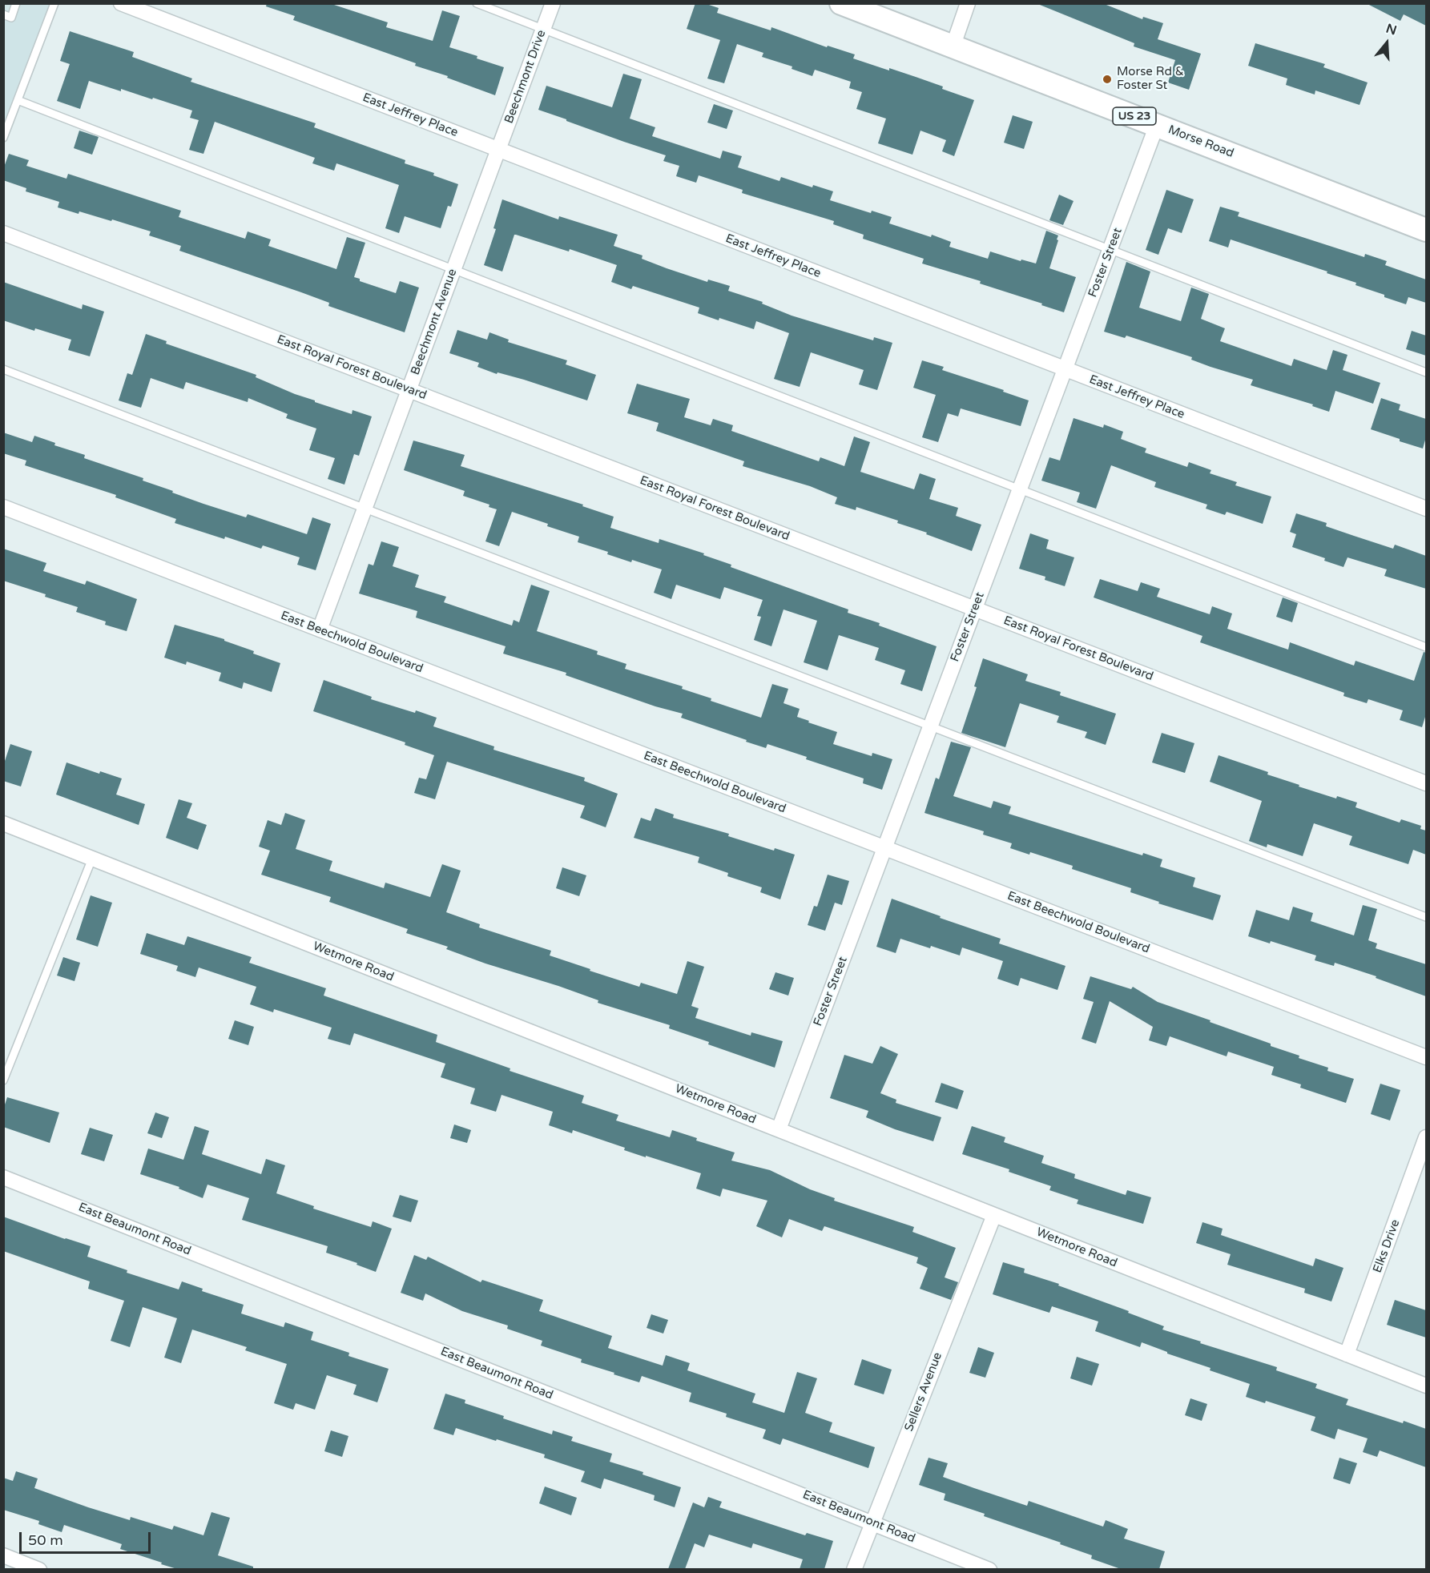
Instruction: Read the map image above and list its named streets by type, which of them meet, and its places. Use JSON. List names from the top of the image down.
{
  "streets": {
    "main road": ["US 23", "Morse Road"],
    "street": [
      "Beechmont Drive",
      "East Jeffrey Place",
      "Foster Street",
      "Beechmont Avenue",
      "East Royal Forest Boulevard",
      "East Beechwold Boulevard",
      "Wetmore Road",
      "East Beaumont Road",
      "Elks Drive",
      "Sellers Avenue"
    ]
  },
  "crossings": [
    ["Beechmont Drive", "East Jeffrey Place"],
    ["Beechmont Drive", "Beechmont Avenue"],
    ["East Jeffrey Place", "Foster Street"],
    ["East Jeffrey Place", "Beechmont Avenue"],
    ["Morse Road", "Foster Street"],
    ["Foster Street", "East Royal Forest Boulevard"],
    ["Foster Street", "East Beechwold Boulevard"],
    ["Foster Street", "Wetmore Road"],
    ["Beechmont Avenue", "East Royal Forest Boulevard"],
    ["Beechmont Avenue", "East Beechwold Boulevard"],
    ["Wetmore Road", "Elks Drive"],
    ["Wetmore Road", "Sellers Avenue"],
    ["East Beaumont Road", "Sellers Avenue"]
  ],
  "places": ["Morse Rd & Foster St"],
  "scale_bar": "50 m",
  "north": "top"
}
